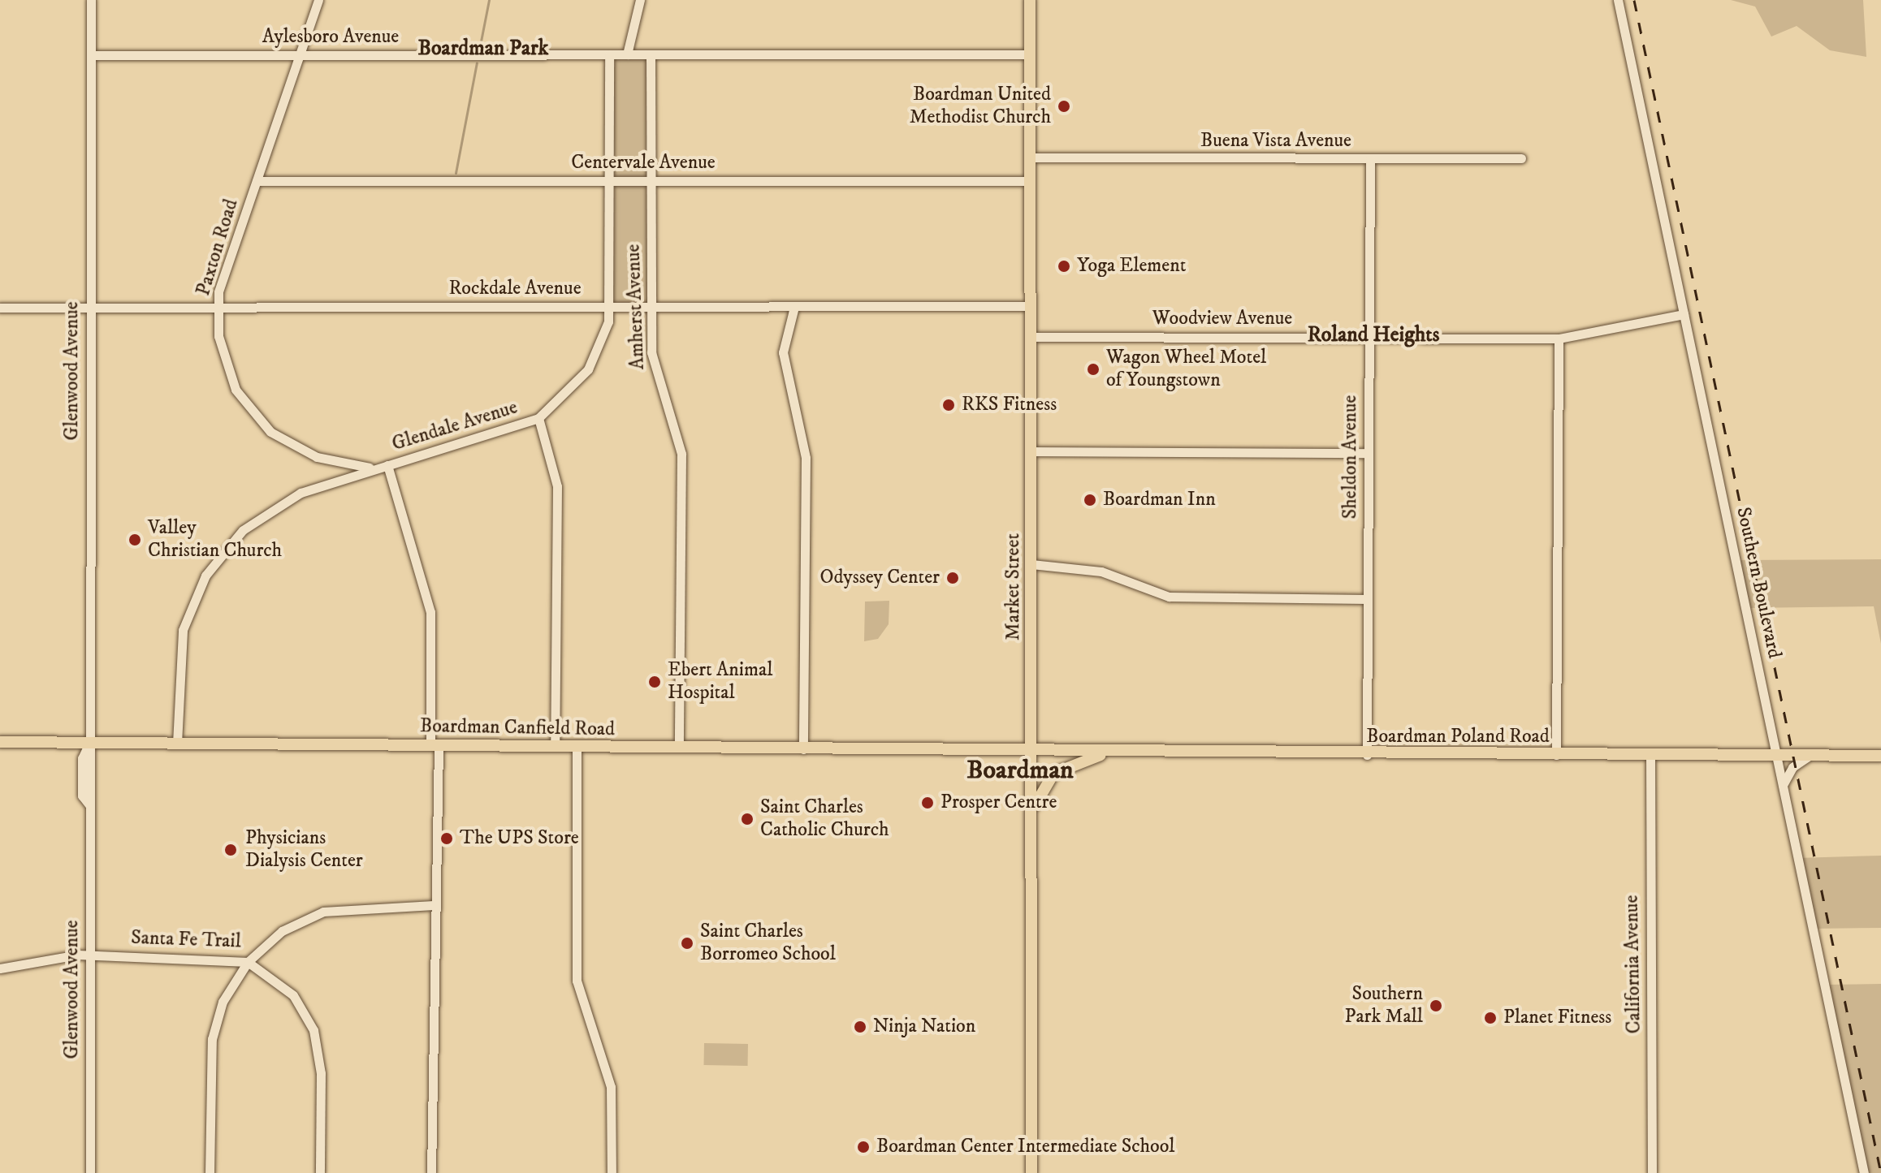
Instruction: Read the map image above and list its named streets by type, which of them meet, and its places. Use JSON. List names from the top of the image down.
{
  "streets": {
    "main road": ["Market Street", "Boardman Canfield Road", "Boardman Poland Road"],
    "street": [
      "Aylesboro Avenue",
      "Buena Vista Avenue",
      "Centervale Avenue",
      "Paxton Road",
      "Rockdale Avenue",
      "Amherst Avenue",
      "Woodview Avenue",
      "Glenwood Avenue",
      "Glendale Avenue",
      "Sheldon Avenue",
      "Southern Boulevard",
      "Santa Fe Trail",
      "California Avenue"
    ]
  },
  "crossings": [
    ["Aylesboro Avenue", "Paxton Road"],
    ["Aylesboro Avenue", "Glenwood Avenue"],
    ["Aylesboro Avenue", "Glendale Avenue"],
    ["Buena Vista Avenue", "Sheldon Avenue"],
    ["Buena Vista Avenue", "Market Street"],
    ["Centervale Avenue", "Paxton Road"],
    ["Centervale Avenue", "Amherst Avenue"],
    ["Centervale Avenue", "Glendale Avenue"],
    ["Centervale Avenue", "Market Street"],
    ["Paxton Road", "Rockdale Avenue"],
    ["Paxton Road", "Glendale Avenue"],
    ["Rockdale Avenue", "Amherst Avenue"],
    ["Rockdale Avenue", "Glenwood Avenue"],
    ["Rockdale Avenue", "Glendale Avenue"],
    ["Rockdale Avenue", "Market Street"],
    ["Amherst Avenue", "Boardman Canfield Road"],
    ["Woodview Avenue", "Sheldon Avenue"],
    ["Woodview Avenue", "Southern Boulevard"],
    ["Woodview Avenue", "Market Street"],
    ["Glenwood Avenue", "Boardman Canfield Road"],
    ["Glenwood Avenue", "Santa Fe Trail"],
    ["Glendale Avenue", "Boardman Canfield Road"],
    ["Sheldon Avenue", "Boardman Poland Road"],
    ["Southern Boulevard", "Boardman Poland Road"],
    ["Market Street", "Boardman Canfield Road"],
    ["Market Street", "Boardman Poland Road"],
    ["Boardman Canfield Road", "Boardman Poland Road"],
    ["Boardman Poland Road", "California Avenue"]
  ],
  "districts": ["Boardman Park", "Roland Heights", "Boardman"],
  "places": [
    "Boardman United Methodist Church",
    "Yoga Element",
    "Wagon Wheel Motel of Youngstown",
    "RKS Fitness",
    "Boardman Inn",
    "Valley Christian Church",
    "Odyssey Center",
    "Ebert Animal Hospital",
    "Prosper Centre",
    "Saint Charles Catholic Church",
    "The UPS Store",
    "Physicians Dialysis Center",
    "Saint Charles Borromeo School",
    "Southern Park Mall",
    "Planet Fitness",
    "Ninja Nation",
    "Boardman Center Intermediate School"
  ]
}
